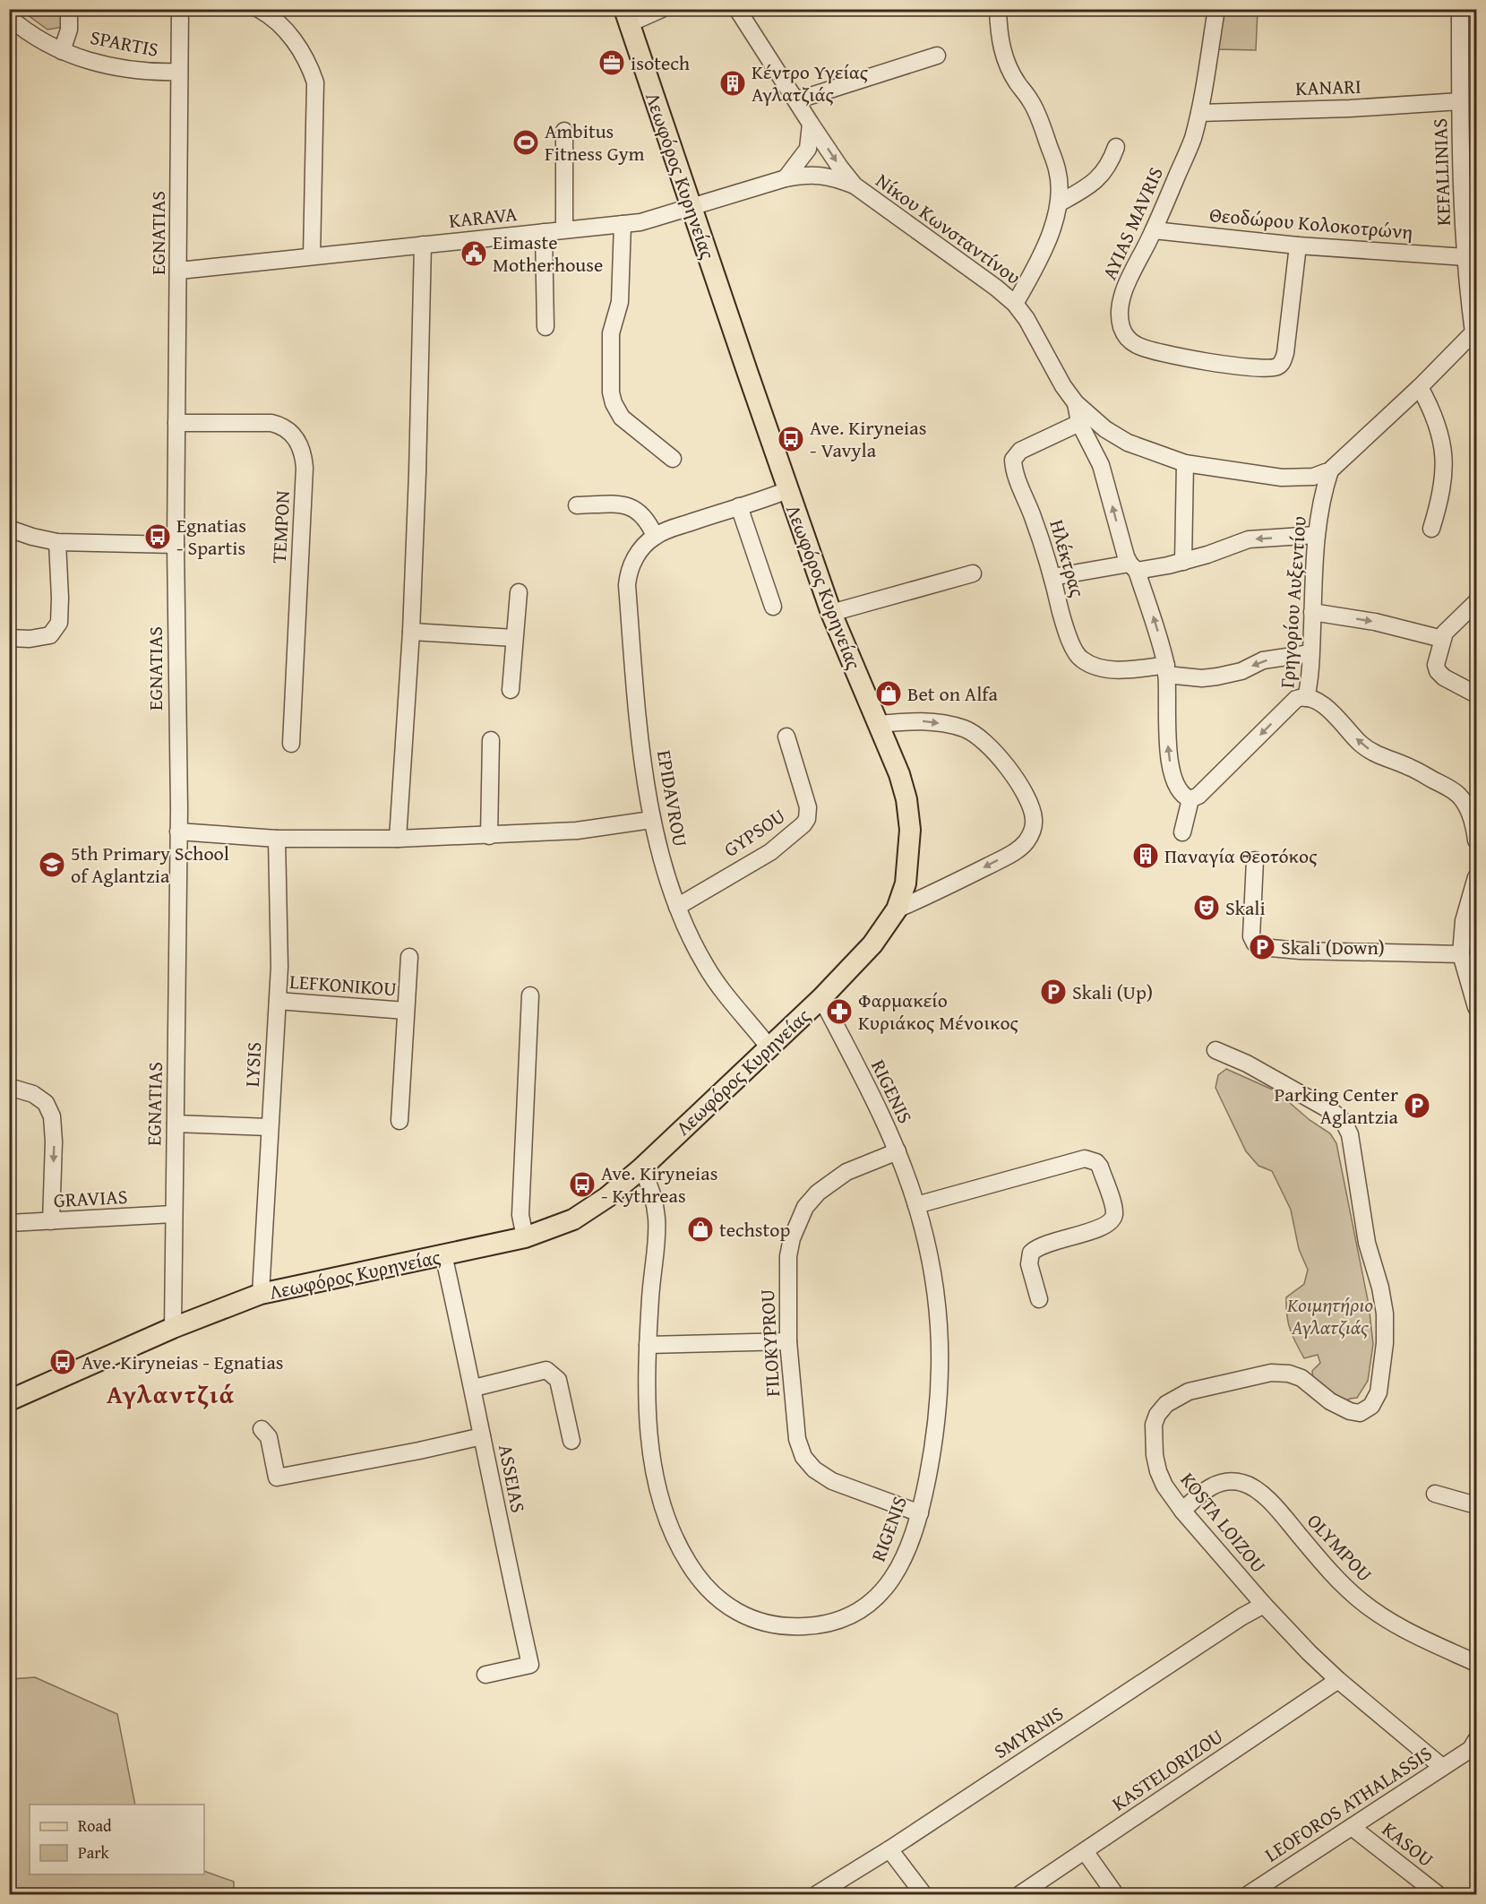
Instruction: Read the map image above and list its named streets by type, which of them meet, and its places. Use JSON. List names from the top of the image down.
{
  "streets": {
    "main road": ["Λεωφόρος Κυρηνείας"],
    "street": [
      "SPARTIS",
      "KANARI",
      "KEFALLINIAS",
      "KARAVA",
      "AYIAS MAVRIS",
      "Θεοδώρου Κολοκοτρώνη",
      "Νίκου Κωνσταντίνου",
      "EGNATIAS",
      "TEMPON",
      "Ηλέκτρας",
      "Γρηγορίου Αυξεντίου",
      "EPIDAVROU",
      "GYPSOU",
      "LEFKONIKOU",
      "LYSIS",
      "RIGENIS",
      "GRAVIAS",
      "FILOKYPROU",
      "ASSEIAS",
      "KOSTA LOIZOU",
      "OLYMPOU",
      "SMYRNIS",
      "KASTELORIZOU",
      "LEOFOROS ATHALASSIS",
      "KASOU"
    ]
  },
  "crossings": [
    ["SPARTIS", "EGNATIAS"],
    ["KANARI", "KEFALLINIAS"],
    ["KANARI", "AYIAS MAVRIS"],
    ["KEFALLINIAS", "Θεοδώρου Κολοκοτρώνη"],
    ["Λεωφόρος Κυρηνείας", "KARAVA"],
    ["Λεωφόρος Κυρηνείας", "EGNATIAS"],
    ["Λεωφόρος Κυρηνείας", "EPIDAVROU"],
    ["Λεωφόρος Κυρηνείας", "LYSIS"],
    ["Λεωφόρος Κυρηνείας", "RIGENIS"],
    ["Λεωφόρος Κυρηνείας", "ASSEIAS"],
    ["KARAVA", "Νίκου Κωνσταντίνου"],
    ["KARAVA", "EGNATIAS"],
    ["AYIAS MAVRIS", "Θεοδώρου Κολοκοτρώνη"],
    ["Νίκου Κωνσταντίνου", "Ηλέκτρας"],
    ["EGNATIAS", "TEMPON"],
    ["EGNATIAS", "GRAVIAS"],
    ["Ηλέκτρας", "Γρηγορίου Αυξεντίου"],
    ["EPIDAVROU", "GYPSOU"],
    ["LEFKONIKOU", "LYSIS"],
    ["RIGENIS", "FILOKYPROU"],
    ["KOSTA LOIZOU", "OLYMPOU"],
    ["KOSTA LOIZOU", "SMYRNIS"],
    ["KOSTA LOIZOU", "KASTELORIZOU"],
    ["KOSTA LOIZOU", "LEOFOROS ATHALASSIS"],
    ["LEOFOROS ATHALASSIS", "KASOU"]
  ],
  "one_way": ["Γρηγορίου Αυξεντίου"],
  "districts": ["Αγλαντζιά"],
  "parks": ["Κοιμητήριο Αγλατζιάς"],
  "places": {
    "office": ["isotech"],
    "building": ["Κέντρο Υγείας Αγλατζιάς", "Παναγία Θεοτόκος"],
    "sports": ["Ambitus Fitness Gym"],
    "public building": ["Eimaste Motherhouse"],
    "bus stop": [
      "Ave. Kiryneias - Vavyla",
      "Egnatias - Spartis",
      "Ave. Kiryneias - Kythreas",
      "Ave. Kiryneias - Egnatias"
    ],
    "shop": ["Bet on Alfa", "techstop"],
    "school or university": ["5th Primary School of Aglantzia"],
    "theatre": ["Skali"],
    "parking": ["Skali (Down)", "Skali (Up)", "Parking Center Aglantzia"],
    "pharmacy": ["Φαρμακείο Κυριάκος Μένοικος"]
  },
  "legend": ["Road", "Park"]
}
